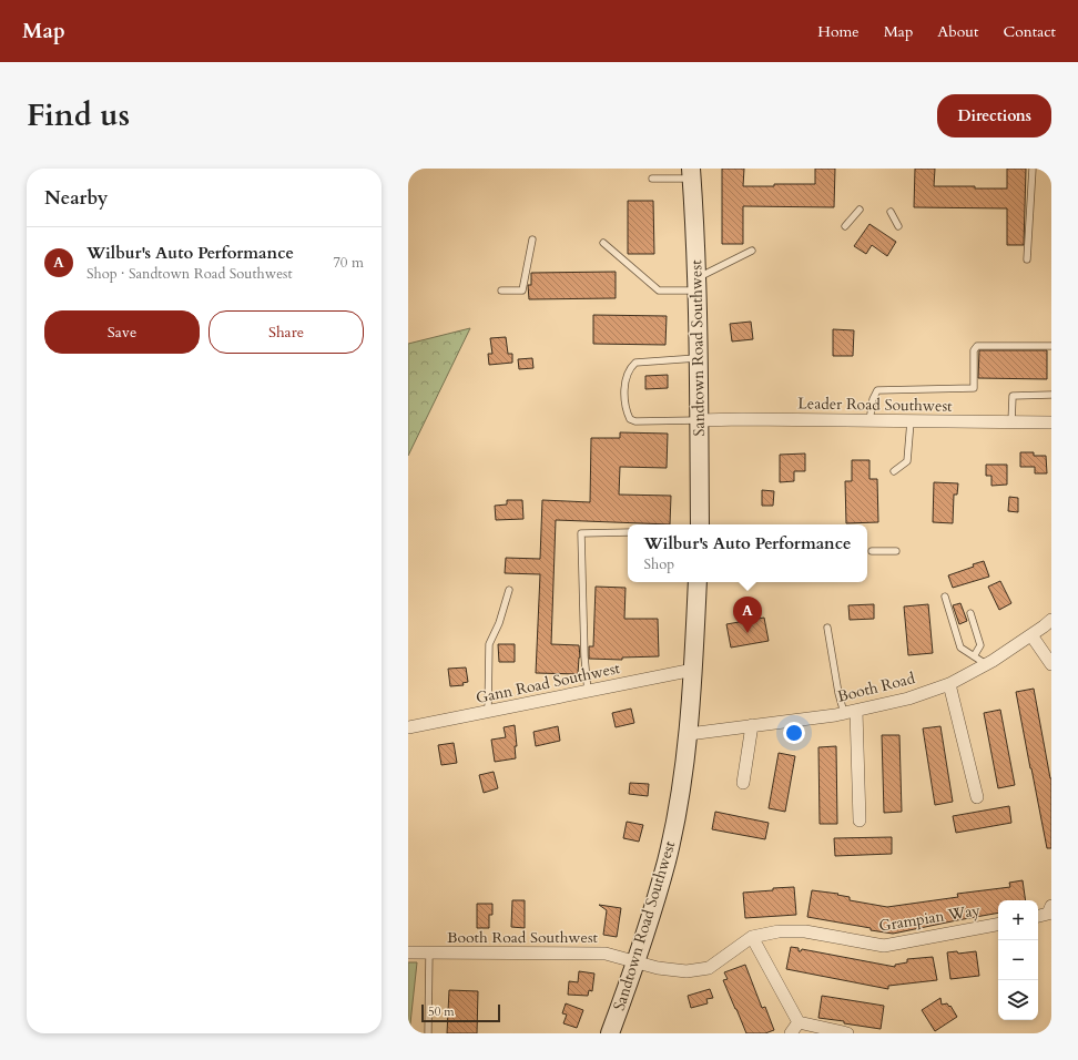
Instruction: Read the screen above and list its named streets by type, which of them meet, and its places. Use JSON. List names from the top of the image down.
{
  "streets": {
    "street": [
      "Sandtown Road Southwest",
      "Leader Road Southwest",
      "Gann Road Southwest",
      "Booth Road",
      "Grampian Way",
      "Booth Road Southwest"
    ]
  },
  "crossings": [
    ["Sandtown Road Southwest", "Leader Road Southwest"],
    ["Sandtown Road Southwest", "Gann Road Southwest"],
    ["Sandtown Road Southwest", "Booth Road"],
    ["Sandtown Road Southwest", "Grampian Way"],
    ["Sandtown Road Southwest", "Booth Road Southwest"],
    ["Grampian Way", "Booth Road Southwest"]
  ],
  "scale_bar": "50 m",
  "page": {
    "header": "Map",
    "nav": [
      "Home",
      "Map",
      "About",
      "Contact"
    ],
    "title": "Find us",
    "buttons": [
      "Directions",
      ["Save", "Share"]
    ],
    "heading": "Nearby",
    "list": [
      {
        "mark": "A",
        "name": "Wilbur's Auto Performance",
        "note": "Shop · Sandtown Road Southwest",
        "value": "70 m"
      }
    ],
    "popup": ["Wilbur's Auto Performance", "Shop"],
    "pins": "A",
    "map_buttons": ["+", "−"],
    "scale": "50 m"
  }
}
